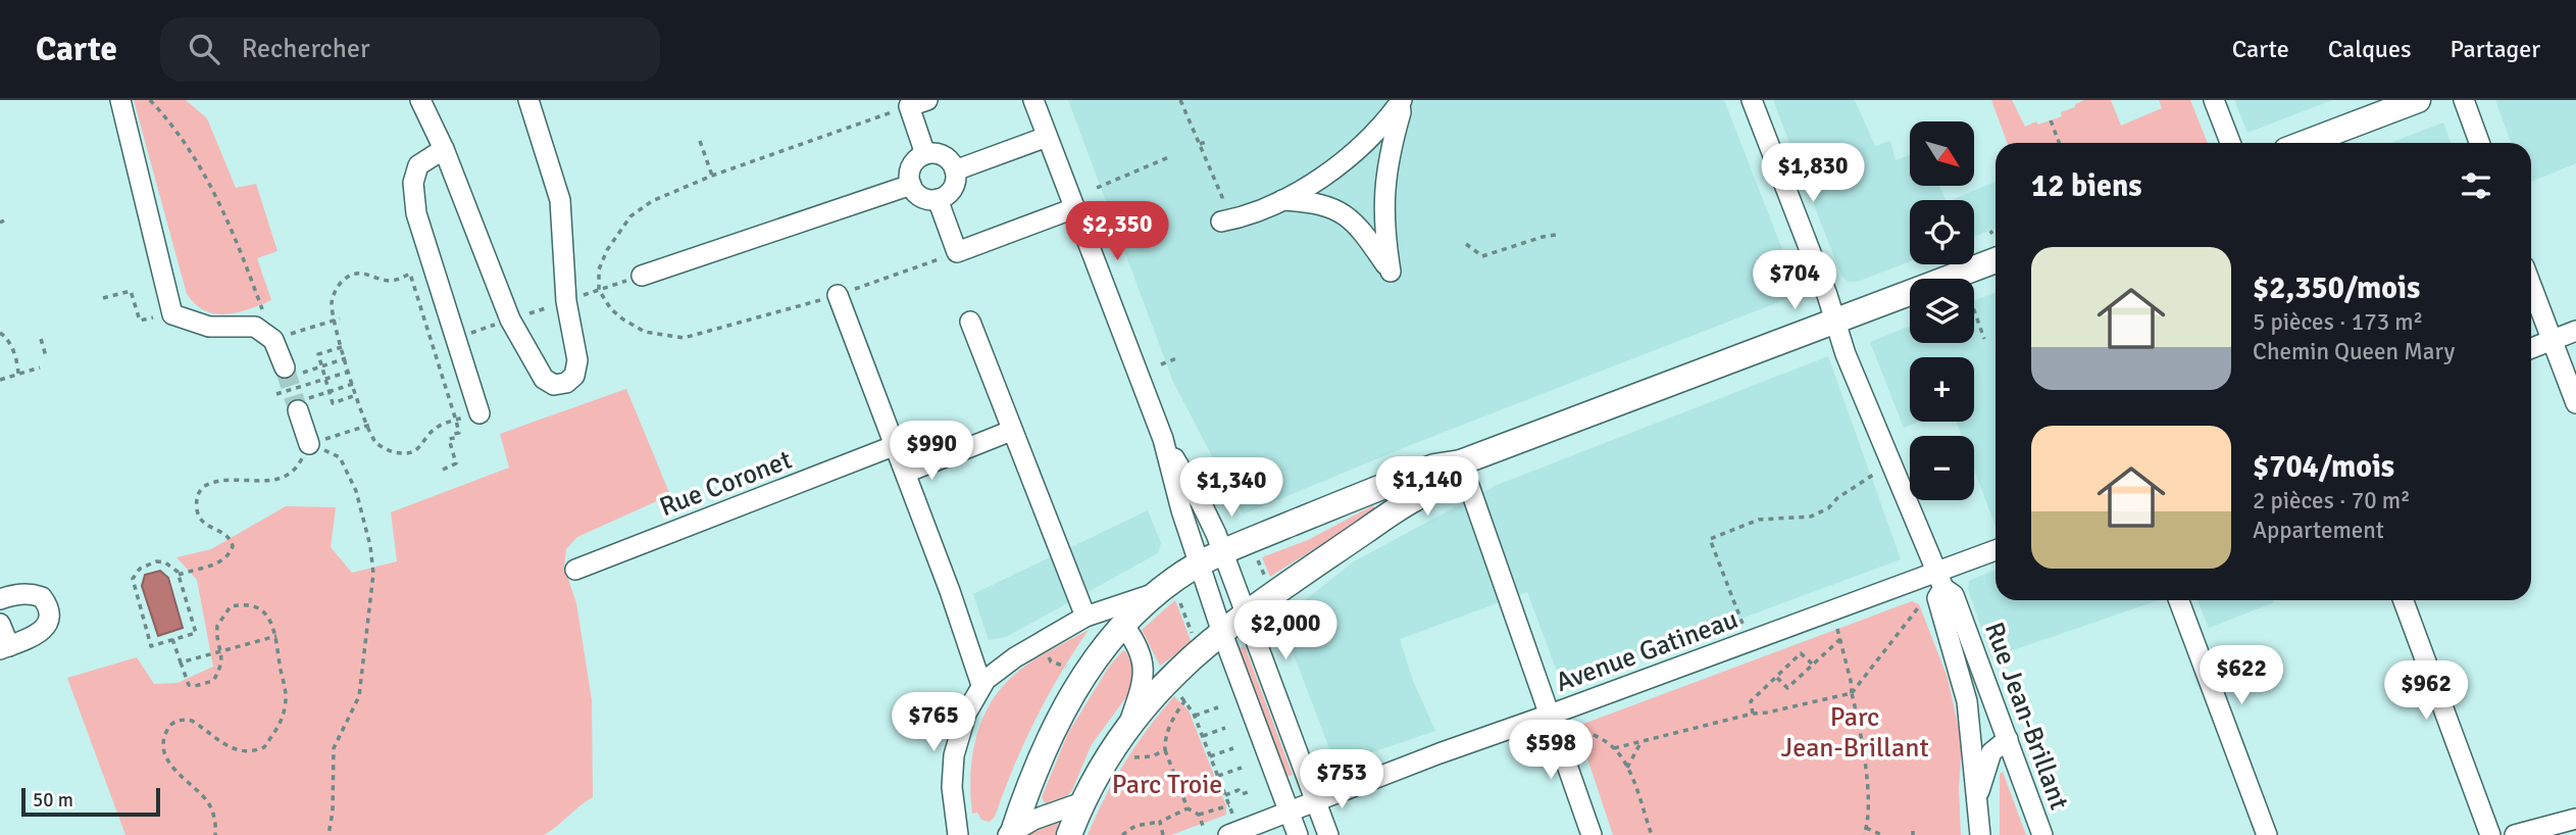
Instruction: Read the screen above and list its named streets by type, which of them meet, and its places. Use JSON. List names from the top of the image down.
{
  "streets": {
    "street": ["Rue Coronet", "Avenue Gatineau", "Rue Jean-Brillant"]
  },
  "crossings": [
    ["Avenue Gatineau", "Rue Jean-Brillant"]
  ],
  "parks": ["Parc Jean-Brillant", "Parc Troie"],
  "scale_bar": "50 m",
  "north": "bottom right",
  "page": {
    "header": "Carte",
    "search": "Rechercher",
    "nav": ["Carte", "Calques", "Partager"],
    "map_buttons": ["+", "−"],
    "price": [
      "$1,830",
      "$2,350",
      "$704",
      "$990",
      "$1,140",
      "$1,340",
      "$2,000",
      "$622",
      "$962",
      "$765",
      "$598",
      "$753"
    ],
    "heading": "12 biens",
    "list": [
      {
        "name": "$2,350/mois",
        "note": "5 pièces · 173 m² · Chemin Queen Mary"
      },
      {
        "name": "$704/mois",
        "note": "2 pièces · 70 m² · Appartement"
      }
    ],
    "scale": "50 m"
  }
}
